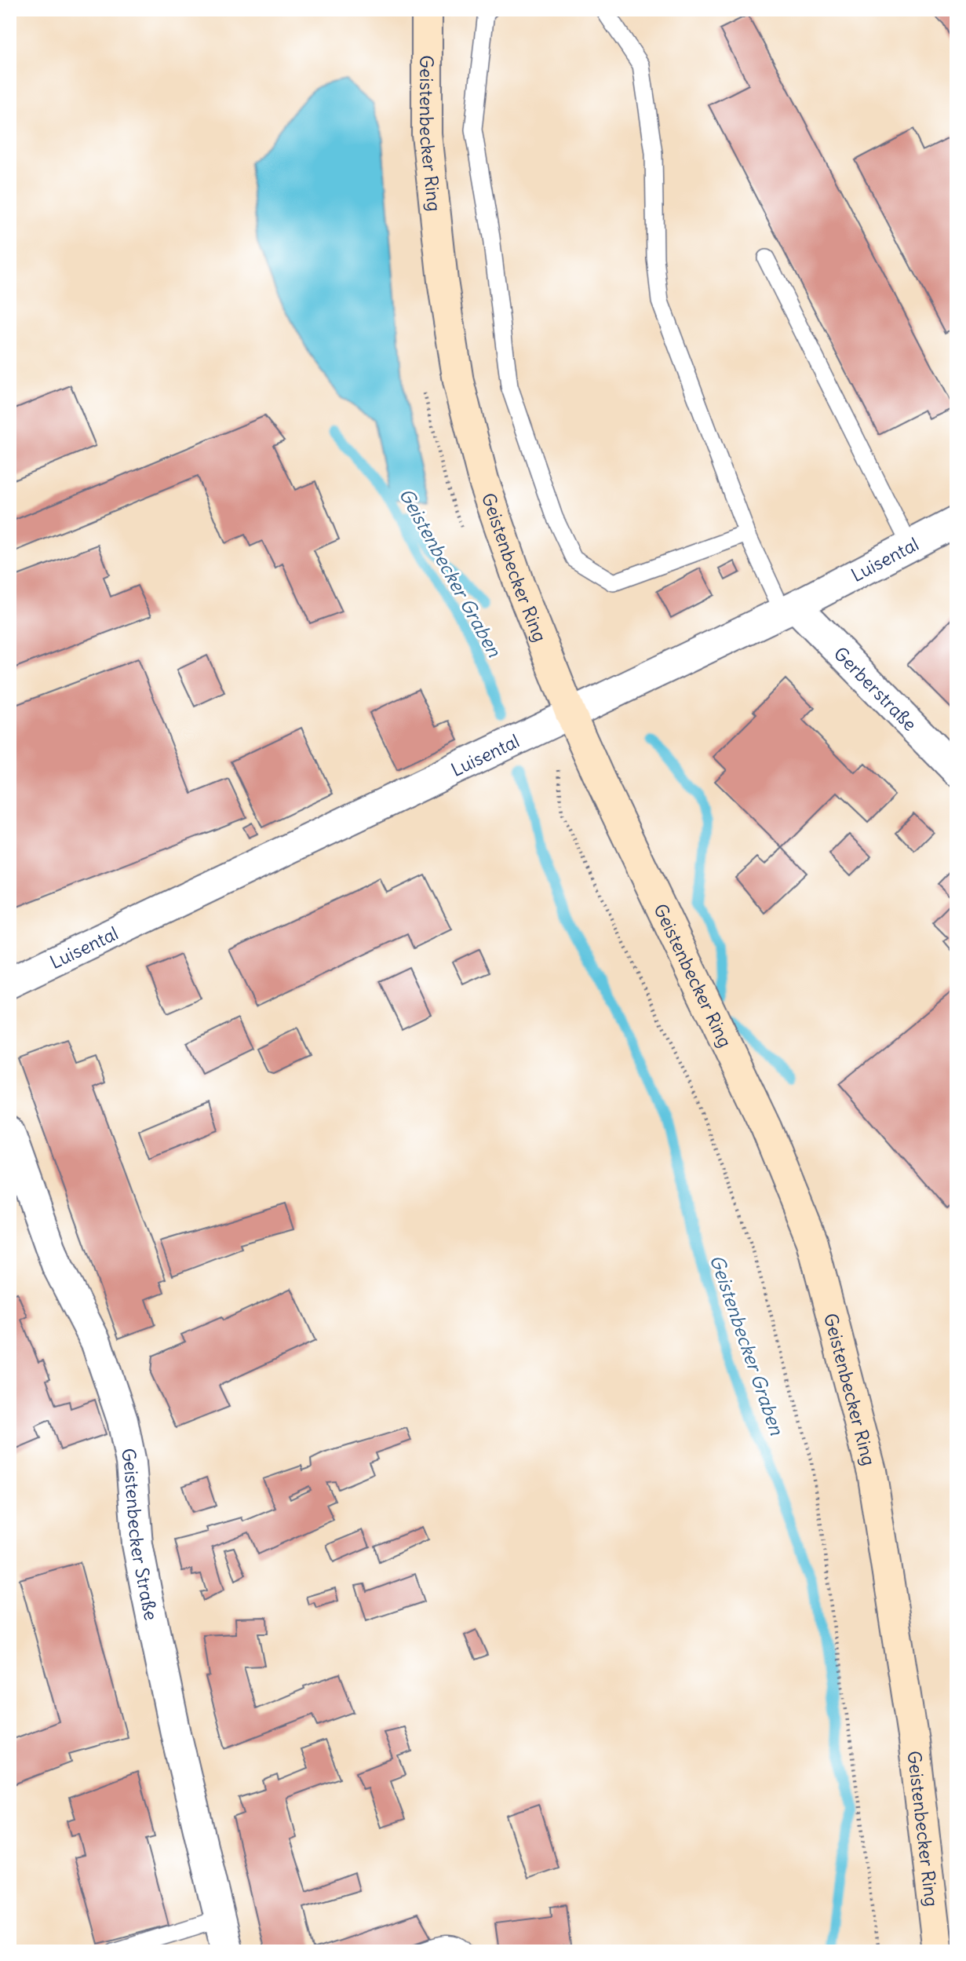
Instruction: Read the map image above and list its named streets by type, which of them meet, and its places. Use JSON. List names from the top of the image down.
{
  "streets": {
    "main road": ["Geistenbecker Ring"],
    "street": ["Luisental", "Gerberstraße", "Geistenbecker Straße"]
  },
  "crossings": [
    ["Geistenbecker Ring", "Luisental"],
    ["Luisental", "Gerberstraße"]
  ],
  "water": ["Geistenbecker Graben"]
}
